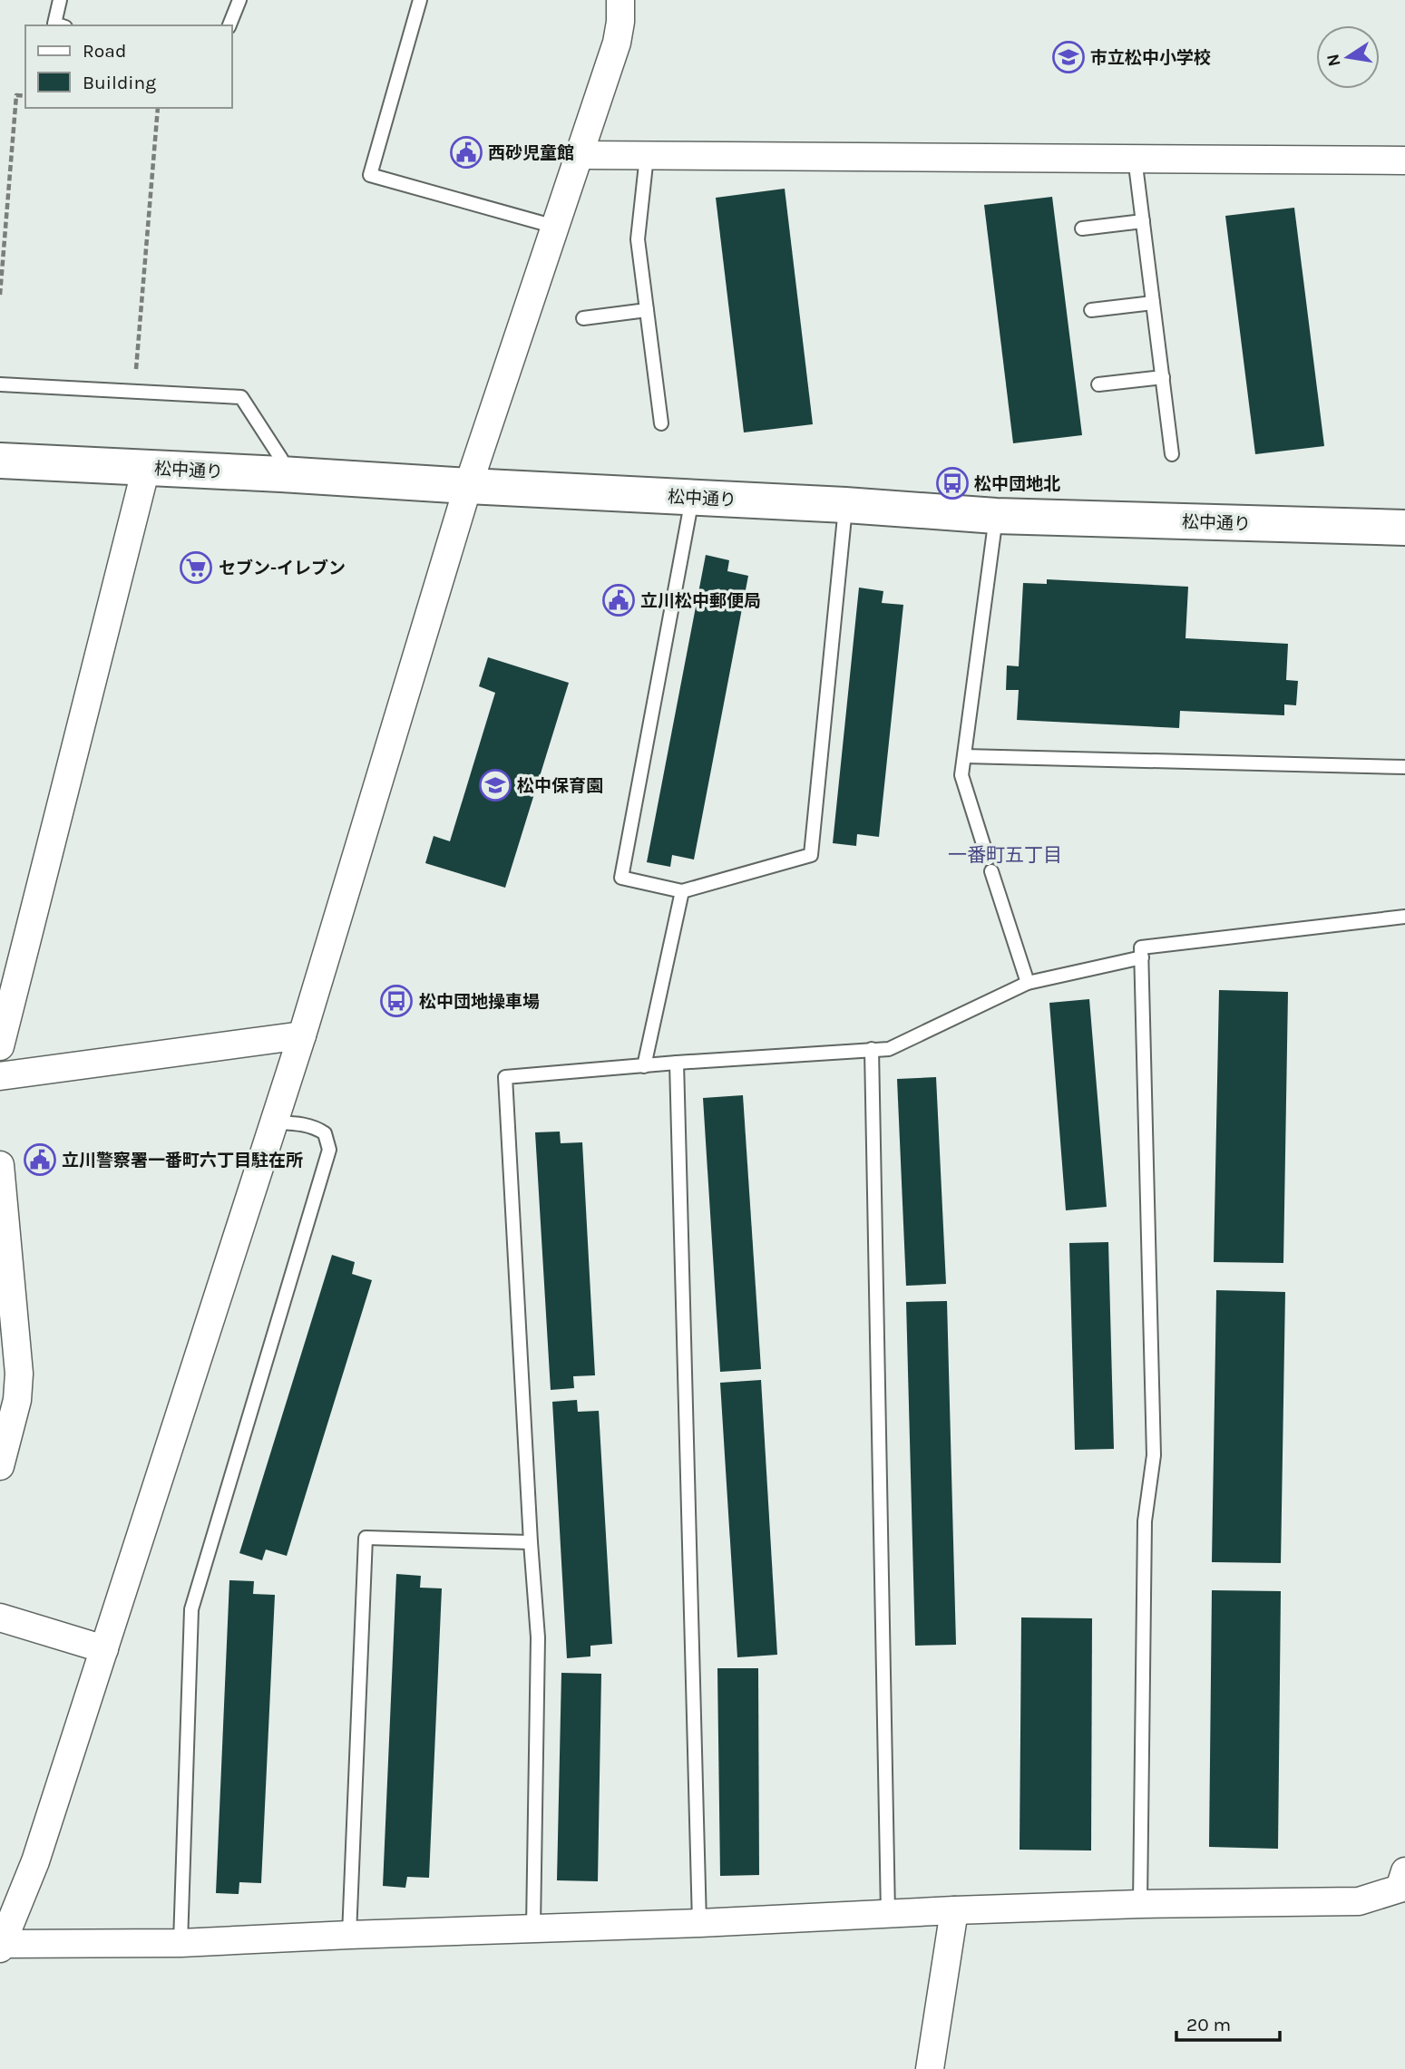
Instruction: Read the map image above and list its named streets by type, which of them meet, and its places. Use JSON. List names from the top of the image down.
{
  "streets": {
    "street": ["松中通り"]
  },
  "districts": ["一番町五丁目"],
  "places": {
    "school or university": ["市立松中小学校", "松中保育園"],
    "public building": ["西砂児童館", "立川松中郵便局", "立川警察署一番町六丁目駐在所"],
    "bus stop": ["松中団地北", "松中団地操車場"],
    "supermarket": ["セブン-イレブン"]
  },
  "legend": ["Road", "Building"],
  "scale_bar": "20 m",
  "north": "left"
}
